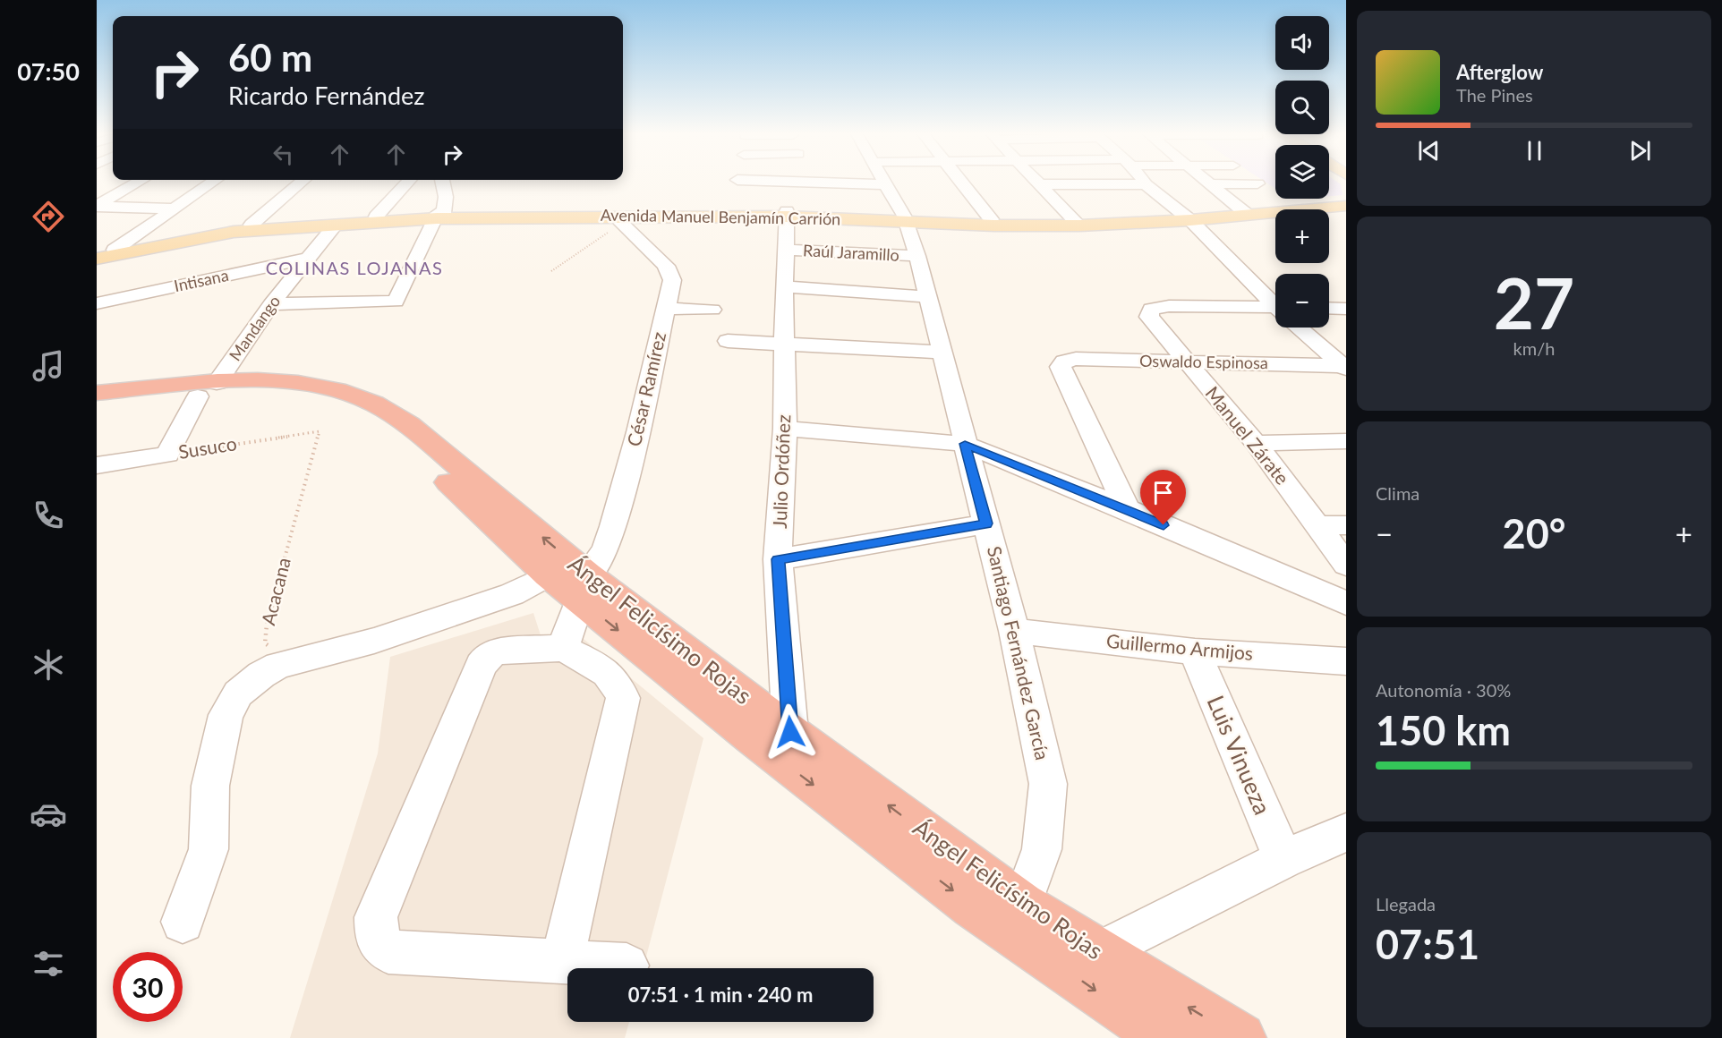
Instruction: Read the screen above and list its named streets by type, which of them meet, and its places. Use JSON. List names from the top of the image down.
{
  "streets": {
    "highway": ["Ángel Felicísimo Rojas"],
    "main road": ["Avenida Manuel Benjamín Carrión"],
    "street": [
      "Raúl Jaramillo",
      "Intisana",
      "Mandango",
      "Oswaldo Espinosa",
      "César Ramírez",
      "Manuel Zárate",
      "Susuco",
      "Julio Ordóñez",
      "Guillermo Armijos",
      "Santiago Fernández García",
      "Luis Vinueza"
    ],
    "path": ["Acacana"]
  },
  "crossings": [
    ["Avenida Manuel Benjamín Carrión", "Mandango"],
    ["Avenida Manuel Benjamín Carrión", "César Ramírez"],
    ["Avenida Manuel Benjamín Carrión", "Julio Ordóñez"],
    ["Avenida Manuel Benjamín Carrión", "Santiago Fernández García"],
    ["Raúl Jaramillo", "Julio Ordóñez"],
    ["Raúl Jaramillo", "Santiago Fernández García"],
    ["Intisana", "Mandango"],
    ["Mandango", "Susuco"],
    ["Mandango", "Ángel Felicísimo Rojas"],
    ["Oswaldo Espinosa", "Manuel Zárate"],
    ["César Ramírez", "Ángel Felicísimo Rojas"],
    ["Susuco", "Acacana"],
    ["Julio Ordóñez", "Ángel Felicísimo Rojas"],
    ["Ángel Felicísimo Rojas", "Santiago Fernández García"],
    ["Guillermo Armijos", "Santiago Fernández García"],
    ["Guillermo Armijos", "Luis Vinueza"]
  ],
  "districts": ["COLINAS LOJANAS"],
  "page": {
    "tabs": "07:50",
    "map_buttons": ["+", "−"],
    "turn": ["60 m", "Ricardo Fernández"],
    "song": ["Afterglow", "The Pines"],
    "tile": [
      ["27", "km/h"],
      "Clima",
      ["Autonomía · 30%", "150 km"],
      ["Llegada", "07:51"]
    ],
    "heat": ["−", "20°", "+"],
    "limit": "30",
    "trip": "07:51 · 1 min · 240 m"
  }
}
